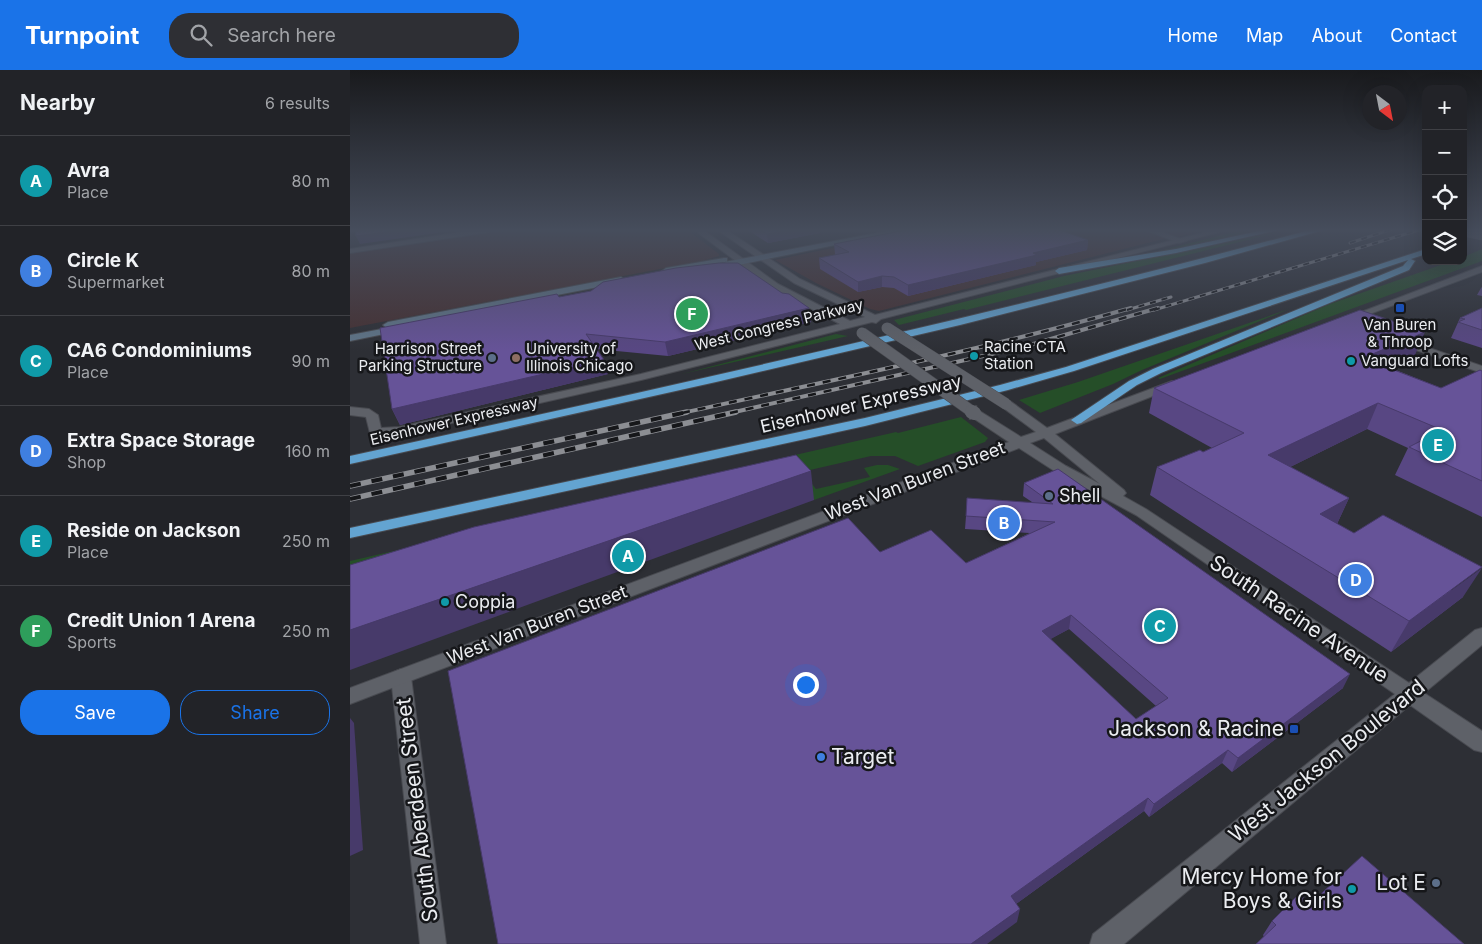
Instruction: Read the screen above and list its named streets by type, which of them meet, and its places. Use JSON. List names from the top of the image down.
{
  "streets": {
    "highway": ["Eisenhower Expressway"],
    "street": [
      "West Congress Parkway",
      "West Van Buren Street",
      "South Racine Avenue",
      "West Jackson Boulevard",
      "South Aberdeen Street"
    ]
  },
  "crossings": [
    ["West Congress Parkway", "South Racine Avenue"],
    ["West Van Buren Street", "South Racine Avenue"],
    ["West Van Buren Street", "South Aberdeen Street"],
    ["South Racine Avenue", "West Jackson Boulevard"]
  ],
  "places": {
    "transit": ["Van Buren & Throop", "Jackson & Racine"],
    "other": [
      "Racine CTA Station",
      "Harrison Street Parking Structure",
      "University of Illinois Chicago",
      "Vanguard Lofts",
      "Shell",
      "Coppia",
      "Target",
      "Lot E",
      "Mercy Home for Boys & Girls"
    ]
  },
  "north": "bottom right",
  "page": {
    "header": "Turnpoint",
    "search": "Search here",
    "nav": [
      "Home",
      "Map",
      "About",
      "Contact"
    ],
    "heading": ["Nearby", "6 results"],
    "map_buttons": ["+", "−"],
    "list": [
      {
        "mark": "A",
        "name": "Avra",
        "note": "Place",
        "value": "80 m"
      },
      {
        "mark": "B",
        "name": "Circle K",
        "note": "Supermarket",
        "value": "80 m"
      },
      {
        "mark": "C",
        "name": "CA6 Condominiums",
        "note": "Place",
        "value": "90 m"
      },
      {
        "mark": "D",
        "name": "Extra Space Storage",
        "note": "Shop",
        "value": "160 m"
      },
      {
        "mark": "E",
        "name": "Reside on Jackson",
        "note": "Place",
        "value": "250 m"
      },
      {
        "mark": "F",
        "name": "Credit Union 1 Arena",
        "note": "Sports",
        "value": "250 m"
      }
    ],
    "pins": [
      "F",
      "E",
      "B",
      "A",
      "D",
      "C"
    ],
    "buttons": ["Save", "Share"]
  }
}
